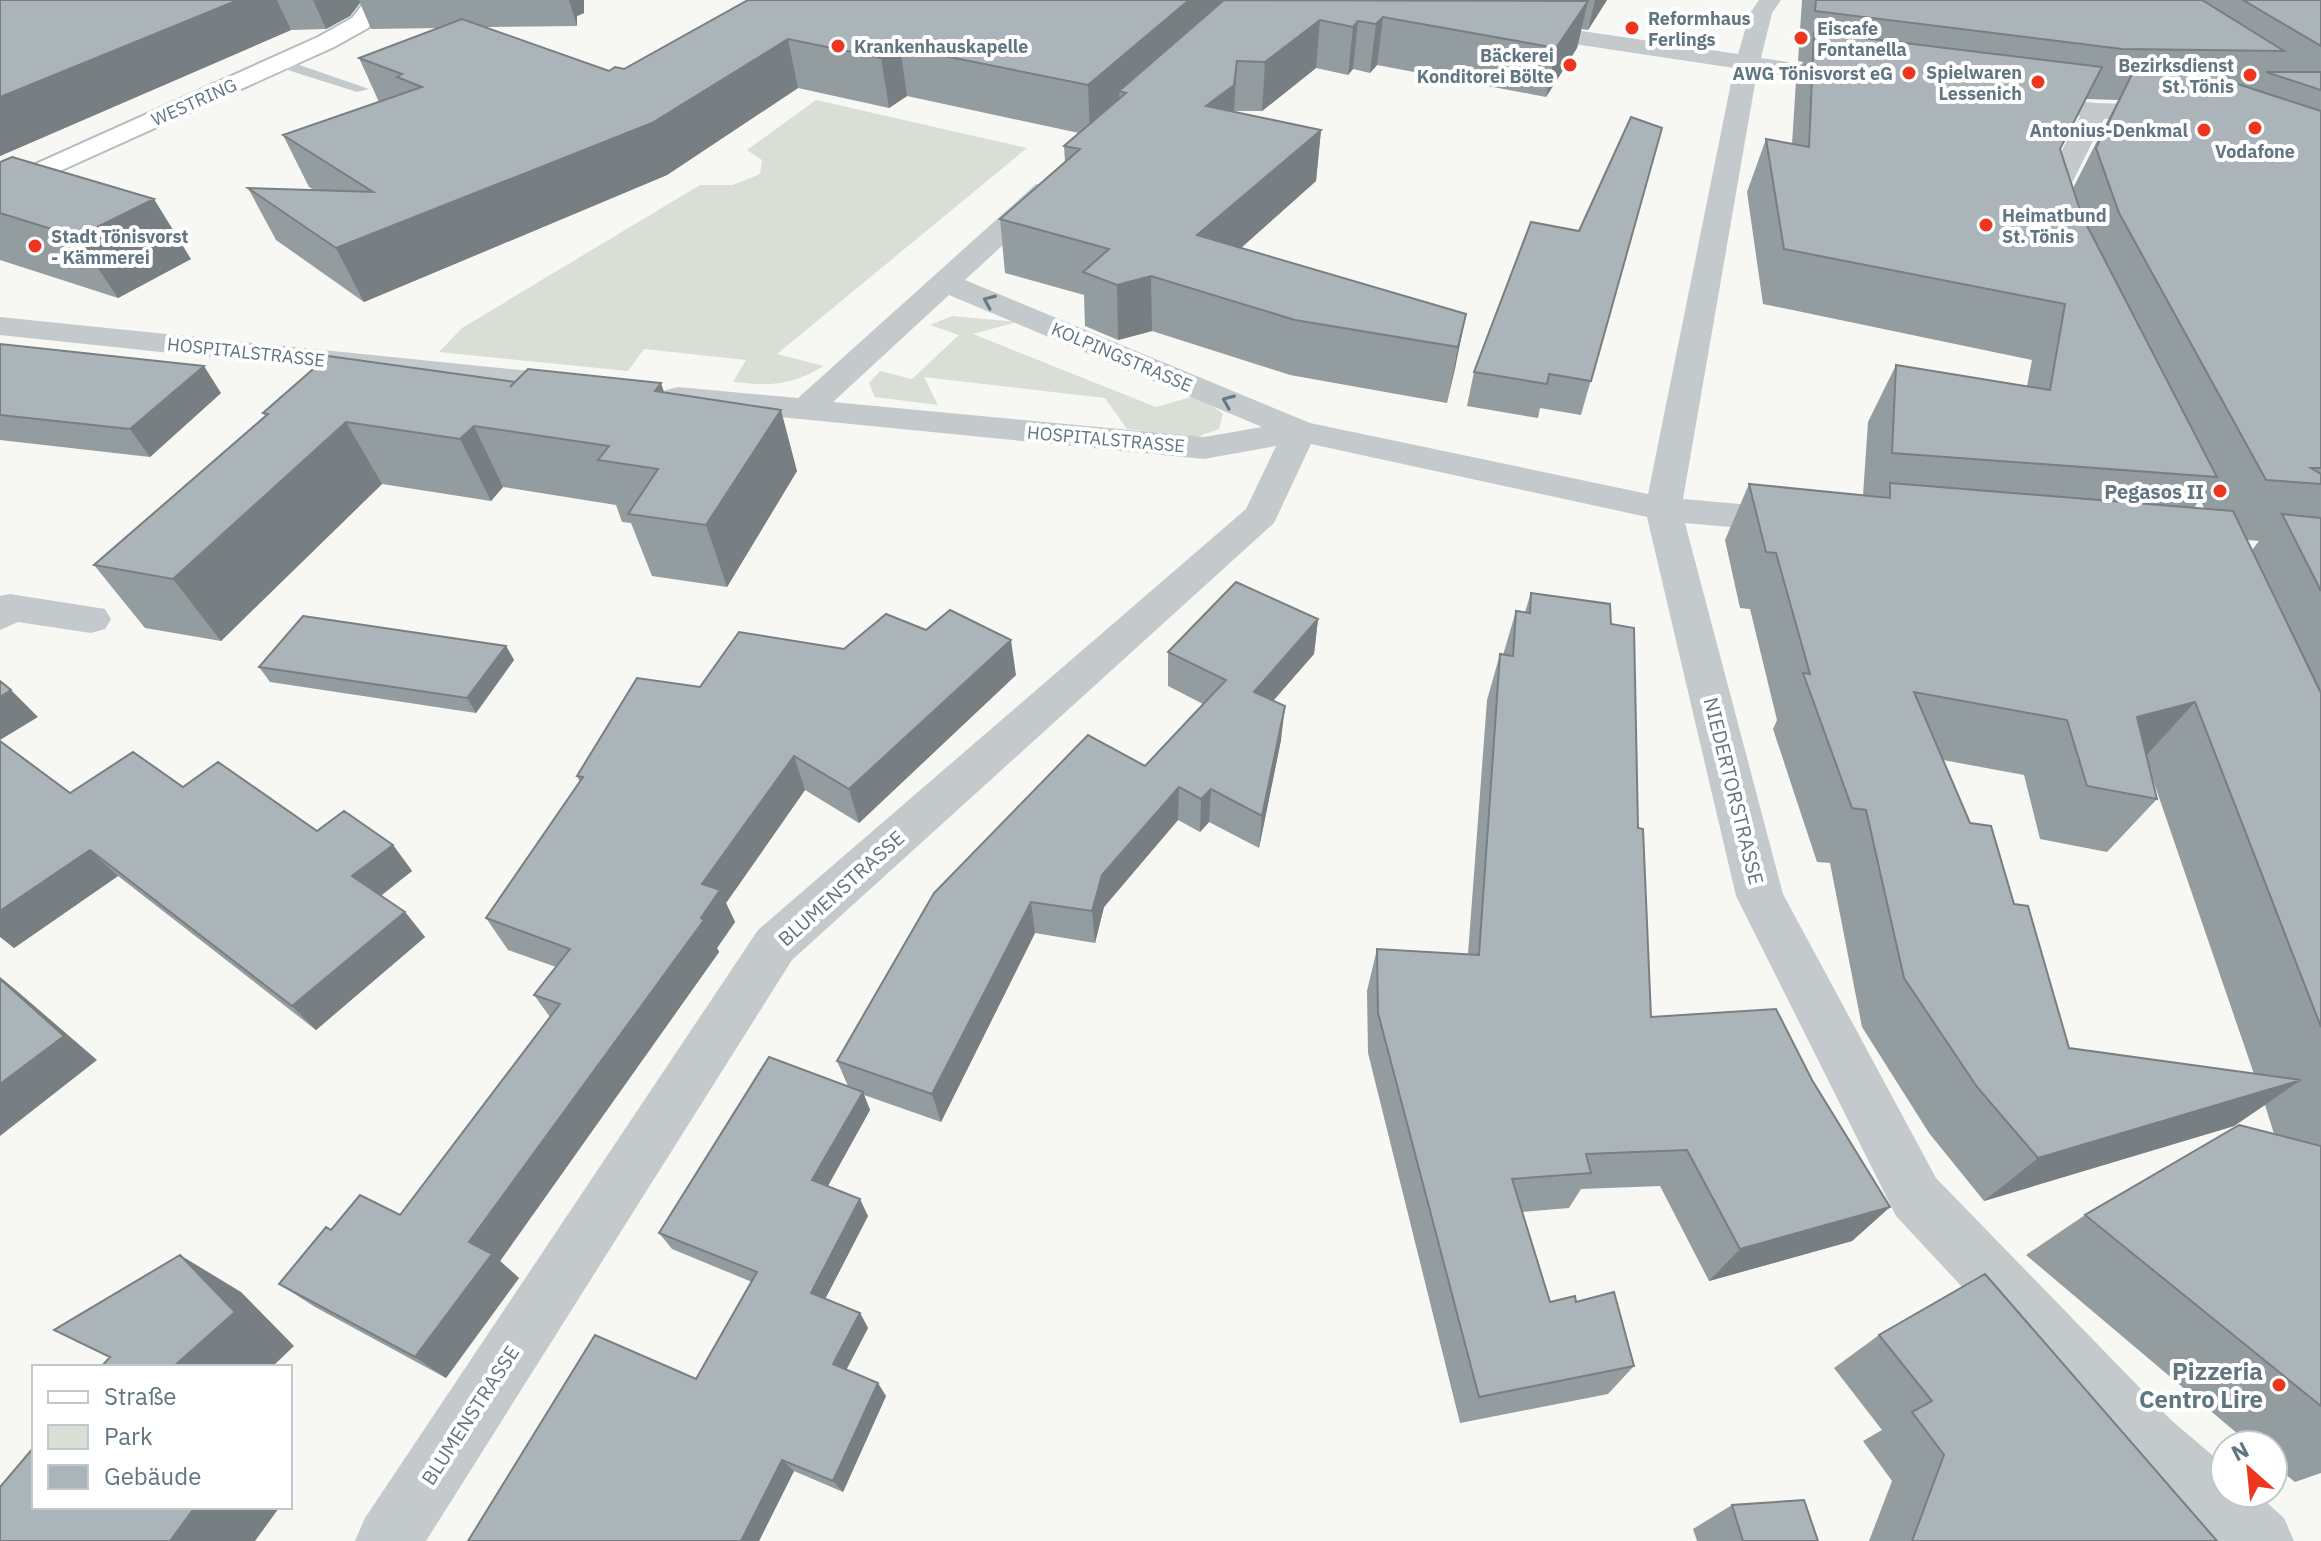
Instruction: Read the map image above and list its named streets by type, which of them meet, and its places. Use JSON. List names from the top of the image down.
{
  "streets": {
    "street": [
      "WESTRING",
      "HOSPITALSTRASSE",
      "KOLPINGSTRASSE",
      "NIEDERTORSTRASSE",
      "BLUMENSTRASSE"
    ]
  },
  "crossings": [
    ["HOSPITALSTRASSE", "KOLPINGSTRASSE"],
    ["HOSPITALSTRASSE", "NIEDERTORSTRASSE"],
    ["HOSPITALSTRASSE", "BLUMENSTRASSE"],
    ["KOLPINGSTRASSE", "BLUMENSTRASSE"]
  ],
  "one_way": ["KOLPINGSTRASSE"],
  "places": [
    "Reformhaus Ferlings",
    "Eiscafe Fontanella",
    "Krankenhauskapelle",
    "Bäckerei Konditorei Bölte",
    "AWG Tönisvorst eG",
    "Bezirksdienst St. Tönis",
    "Spielwaren Lessenich",
    "Vodafone",
    "Antonius-Denkmal",
    "Heimatbund St. Tönis",
    "Stadt Tönisvorst - Kämmerei",
    "Pegasos II",
    "Pizzeria Centro Lire"
  ],
  "legend": ["Straße", "Park", "Gebäude"],
  "north": "top left"
}
